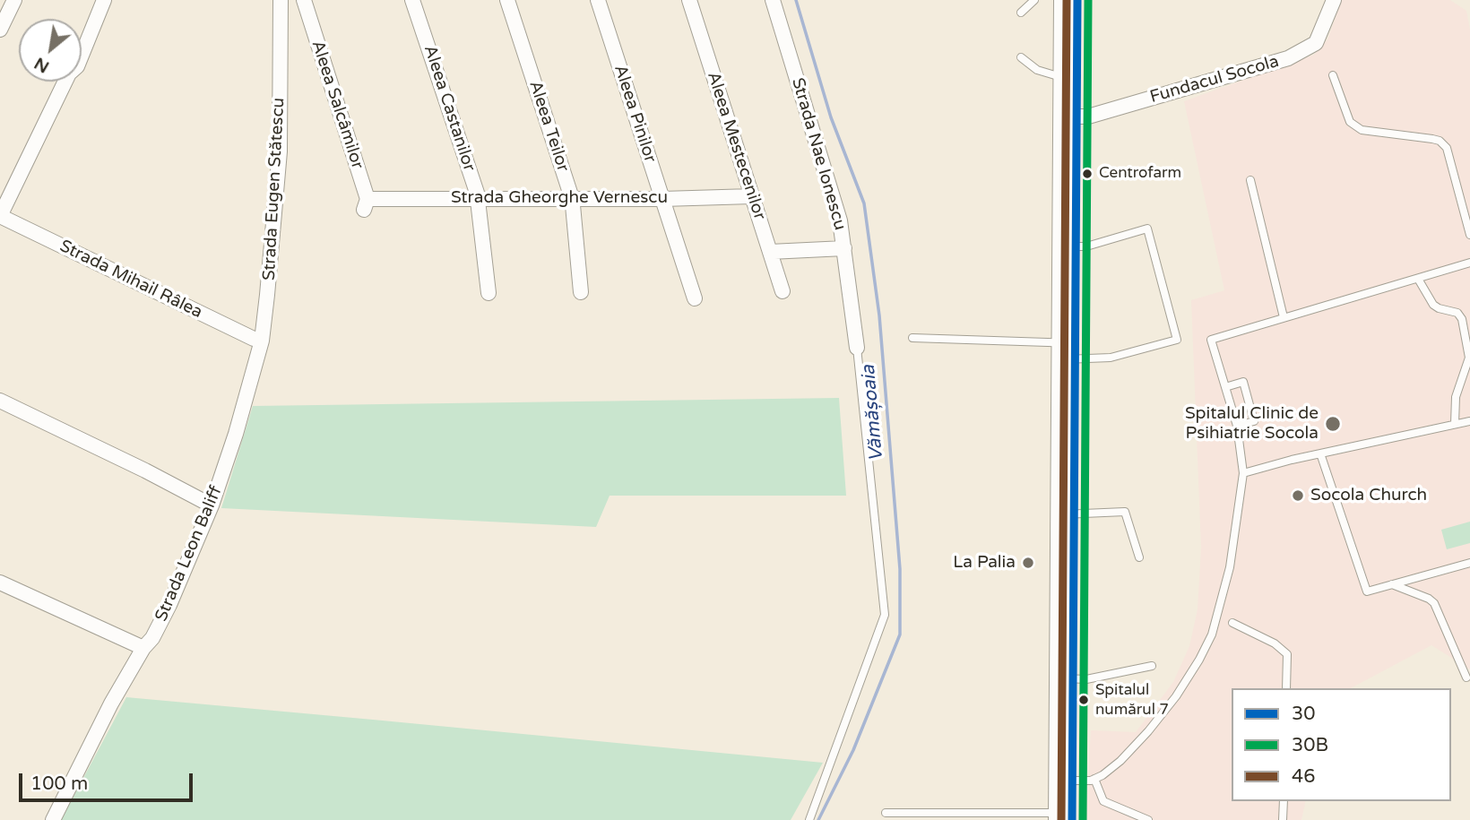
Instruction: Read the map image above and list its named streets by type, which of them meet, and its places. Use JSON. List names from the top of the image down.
{
  "streets": {
    "street": [
      "Fundacul Socola",
      "Aleea Salcâmilor",
      "Aleea Castanilor",
      "Aleea Pinilor",
      "Aleea Teilor",
      "Aleea Mestecenilor",
      "Strada Nae Ionescu",
      "Strada Eugen Stătescu",
      "Strada Gheorghe Vernescu",
      "Strada Mihail Râlea",
      "Strada Leon Baliff"
    ]
  },
  "crossings": [
    ["Aleea Salcâmilor", "Strada Gheorghe Vernescu"],
    ["Aleea Castanilor", "Strada Gheorghe Vernescu"],
    ["Aleea Pinilor", "Strada Gheorghe Vernescu"],
    ["Aleea Teilor", "Strada Gheorghe Vernescu"],
    ["Aleea Mestecenilor", "Strada Gheorghe Vernescu"],
    ["Strada Eugen Stătescu", "Strada Mihail Râlea"],
    ["Strada Eugen Stătescu", "Strada Leon Baliff"],
    ["Strada Mihail Râlea", "Strada Leon Baliff"]
  ],
  "water": ["Vămășoaia"],
  "places": [
    "Centrofarm",
    "Spitalul Clinic de Psihiatrie Socola",
    "Socola Church",
    "La Palia",
    "Spitalul numărul 7"
  ],
  "lines": ["transit line 30", "transit line 30B", "transit line 46"],
  "legend": ["30", "30B", "46"],
  "scale_bar": "100 m",
  "north": "bottom left"
}
